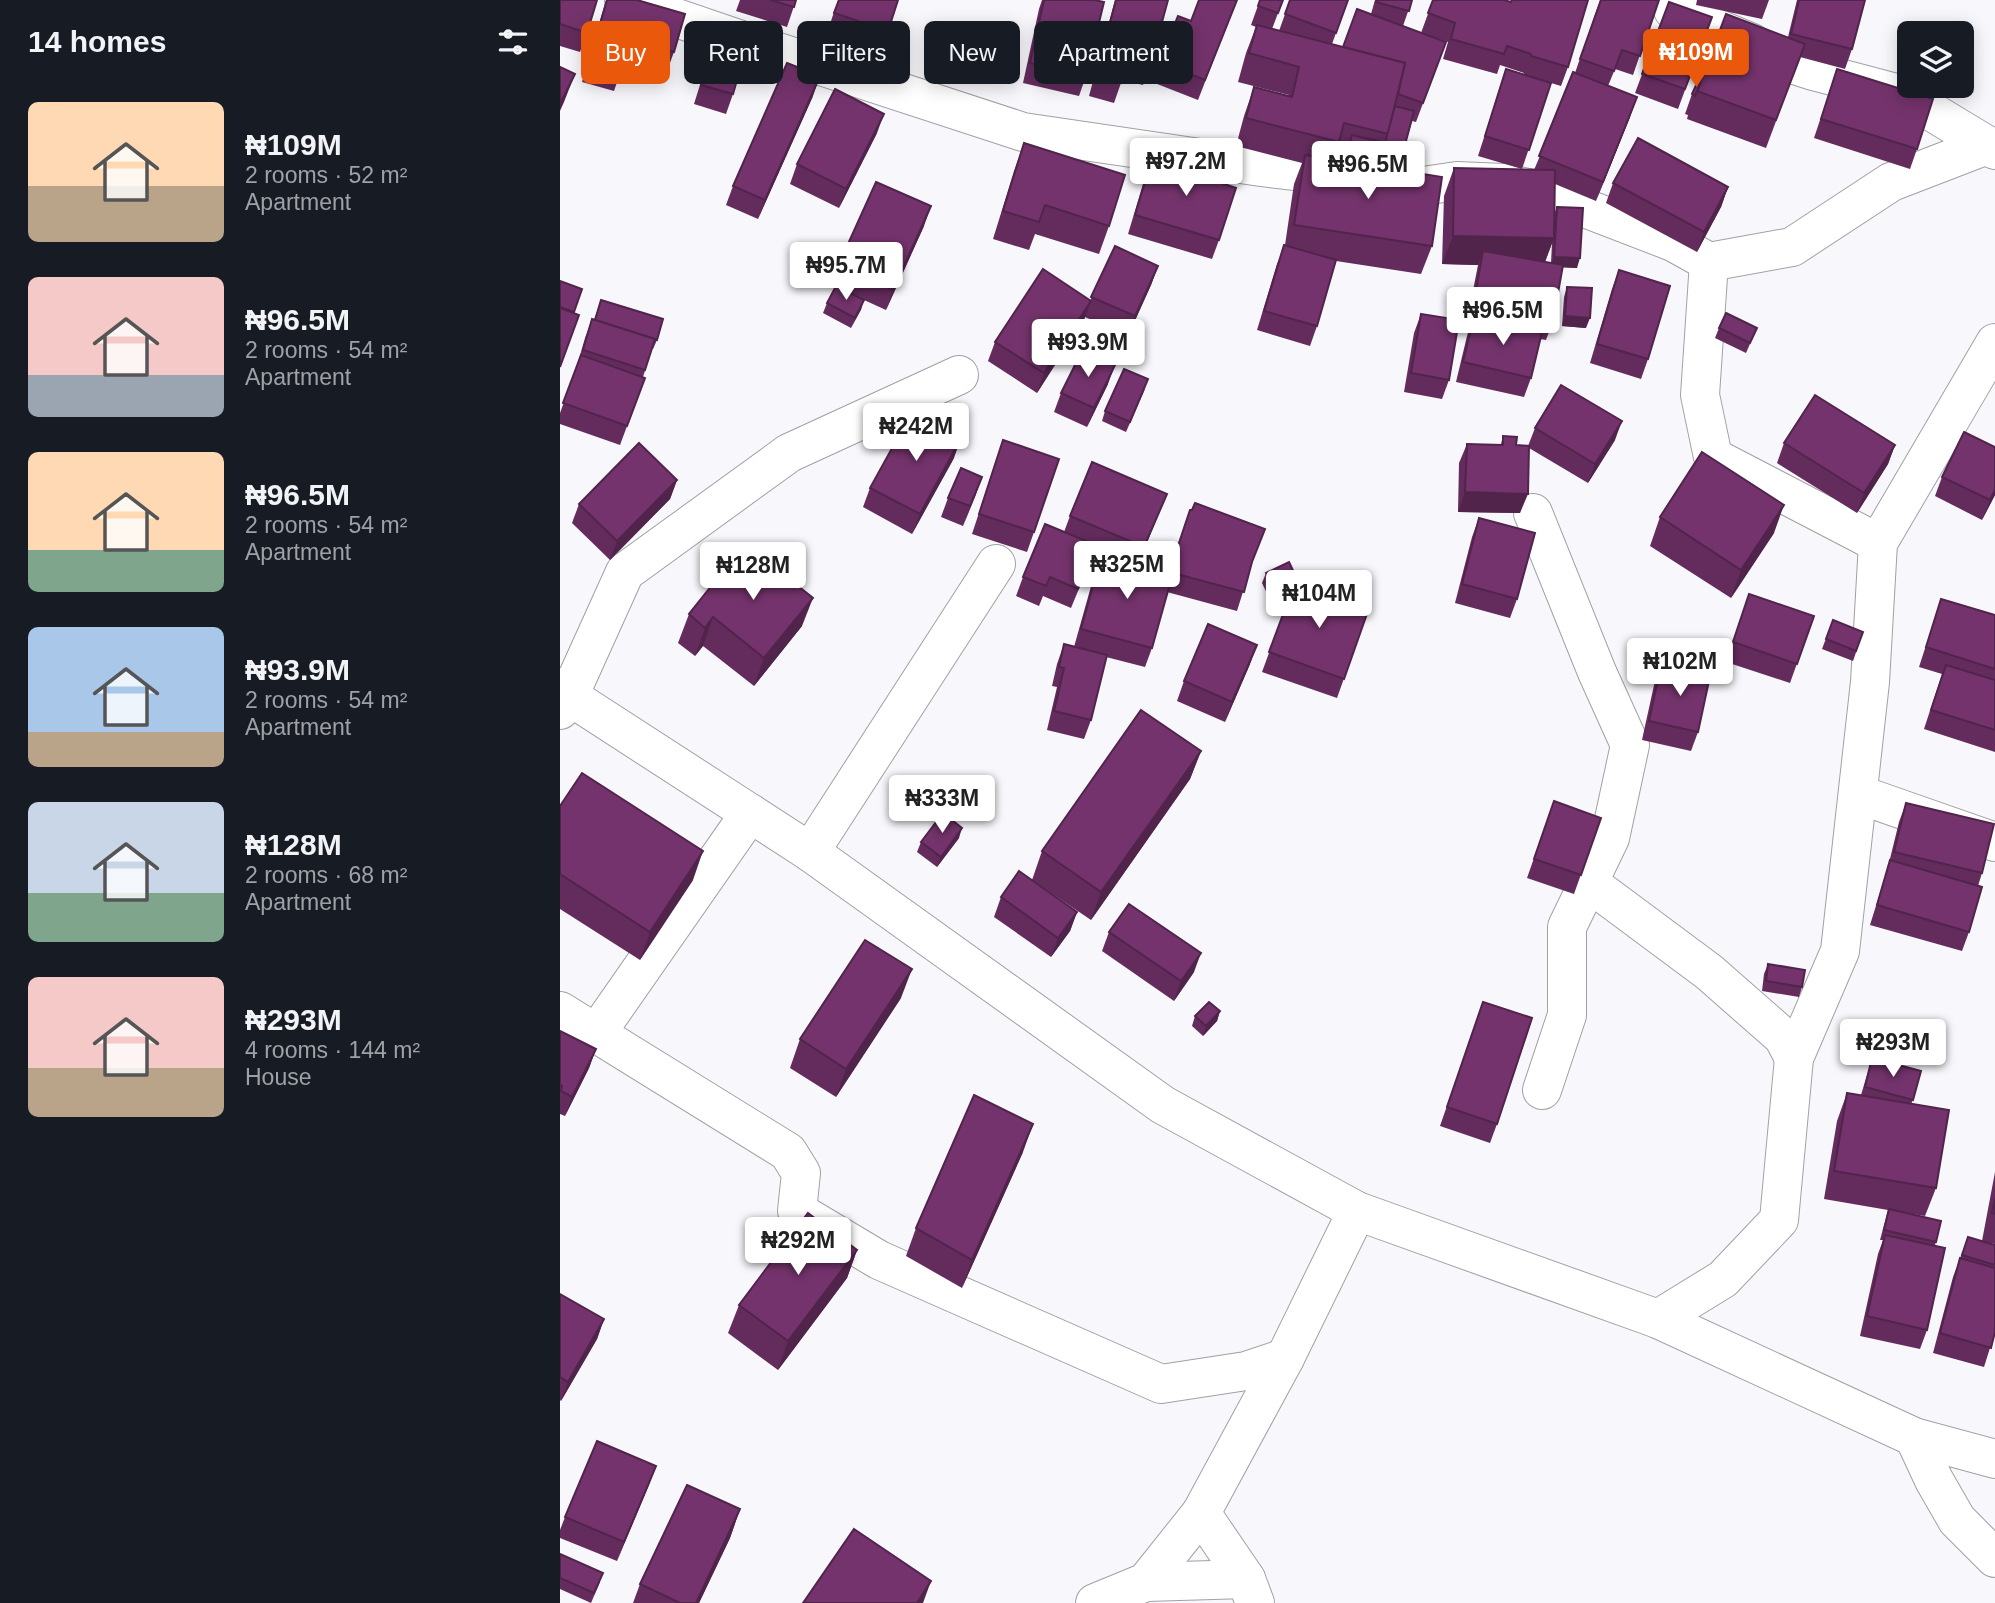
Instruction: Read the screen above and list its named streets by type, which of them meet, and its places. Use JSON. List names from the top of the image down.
{
  "page": {
    "heading": "14 homes",
    "chip": [
      "Buy",
      "Rent",
      "Filters",
      "New",
      "Apartment"
    ],
    "price": [
      "₦109M",
      "₦97.2M",
      "₦96.5M",
      "₦95.7M",
      "₦96.5M",
      "₦93.9M",
      "₦242M",
      "₦325M",
      "₦128M",
      "₦104M",
      "₦102M",
      "₦333M",
      "₦293M",
      "₦292M"
    ],
    "list": [
      {
        "name": "₦109M",
        "note": "2 rooms · 52 m² · Apartment"
      },
      {
        "name": "₦96.5M",
        "note": "2 rooms · 54 m² · Apartment"
      },
      {
        "name": "₦96.5M",
        "note": "2 rooms · 54 m² · Apartment"
      },
      {
        "name": "₦93.9M",
        "note": "2 rooms · 54 m² · Apartment"
      },
      {
        "name": "₦128M",
        "note": "2 rooms · 68 m² · Apartment"
      },
      {
        "name": "₦293M",
        "note": "4 rooms · 144 m² · House"
      }
    ]
  }
}
